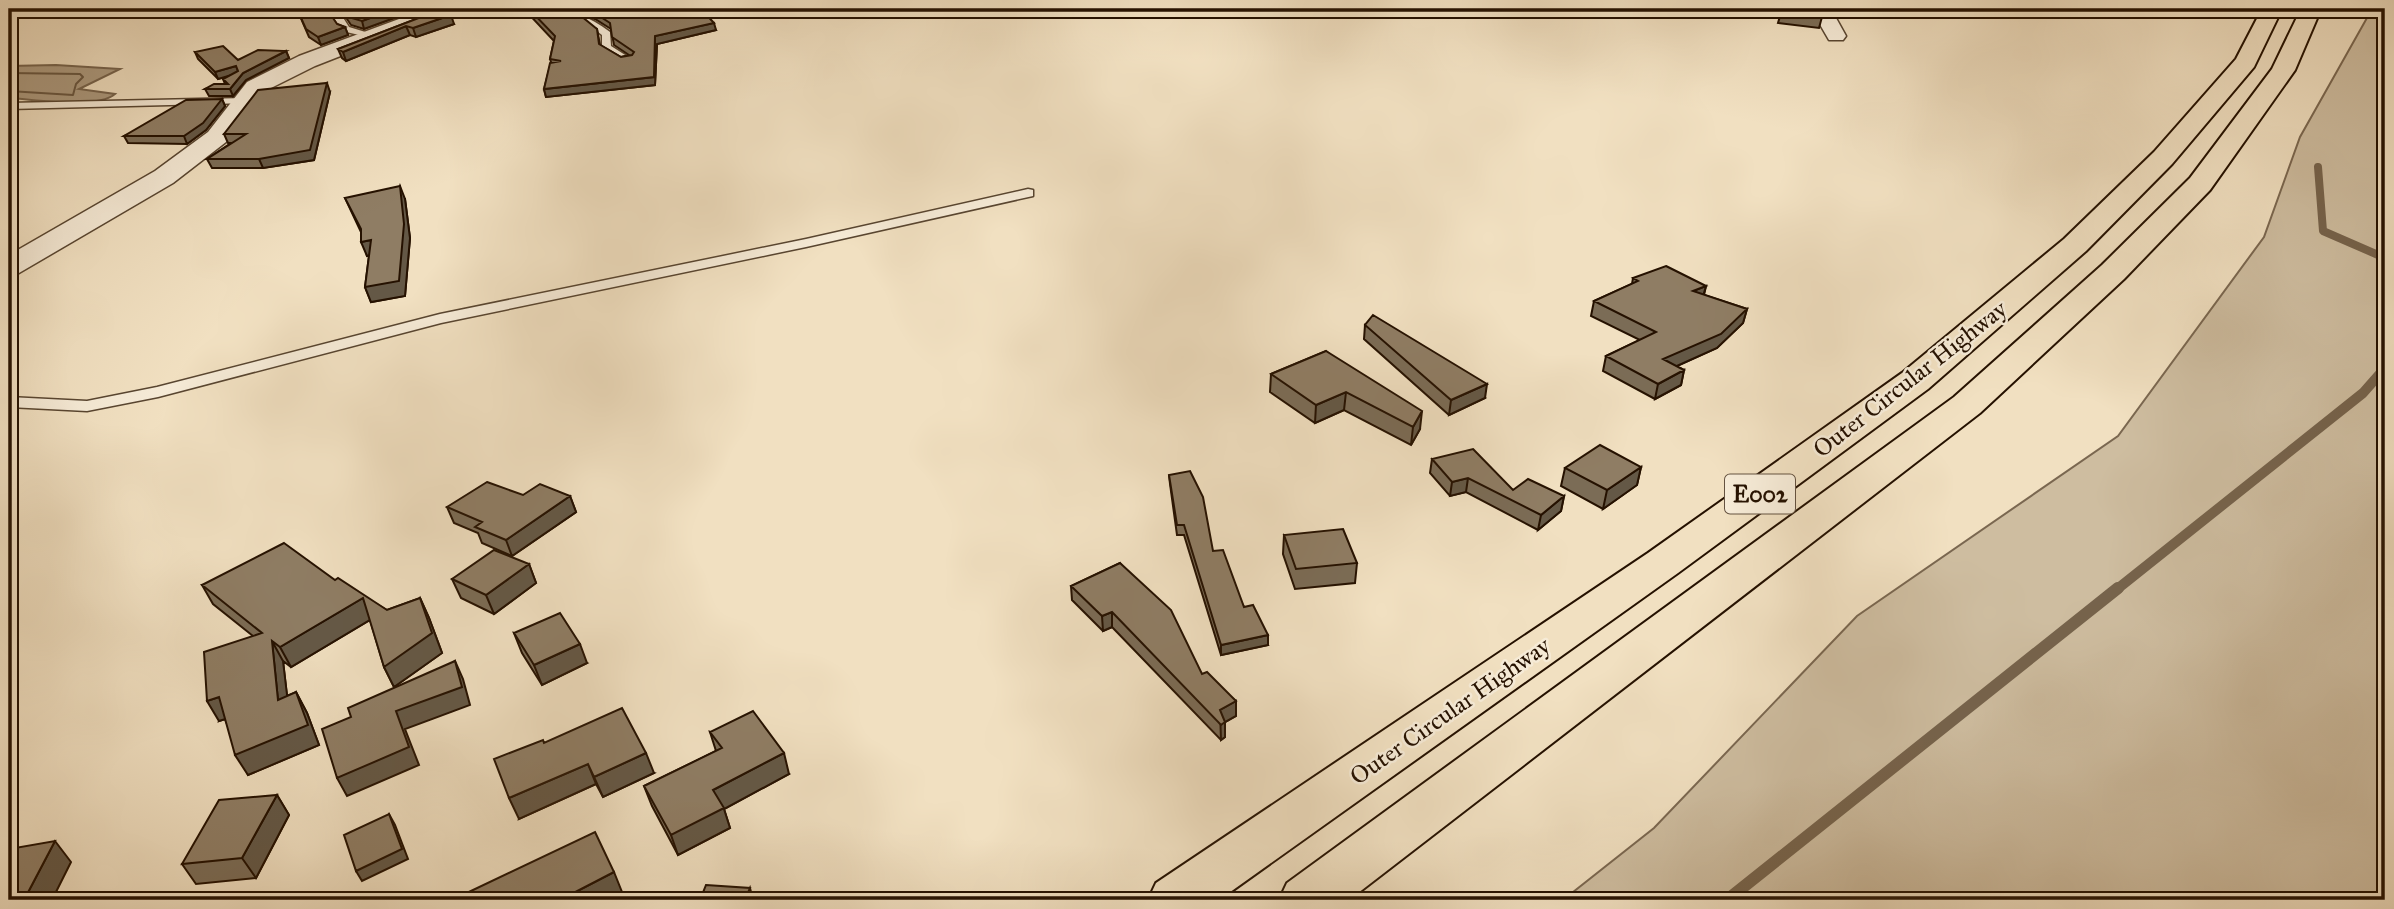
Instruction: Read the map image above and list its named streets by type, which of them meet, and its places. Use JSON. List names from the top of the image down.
{
  "streets": {
    "highway": ["Outer Circular Highway", "E002"]
  }
}
